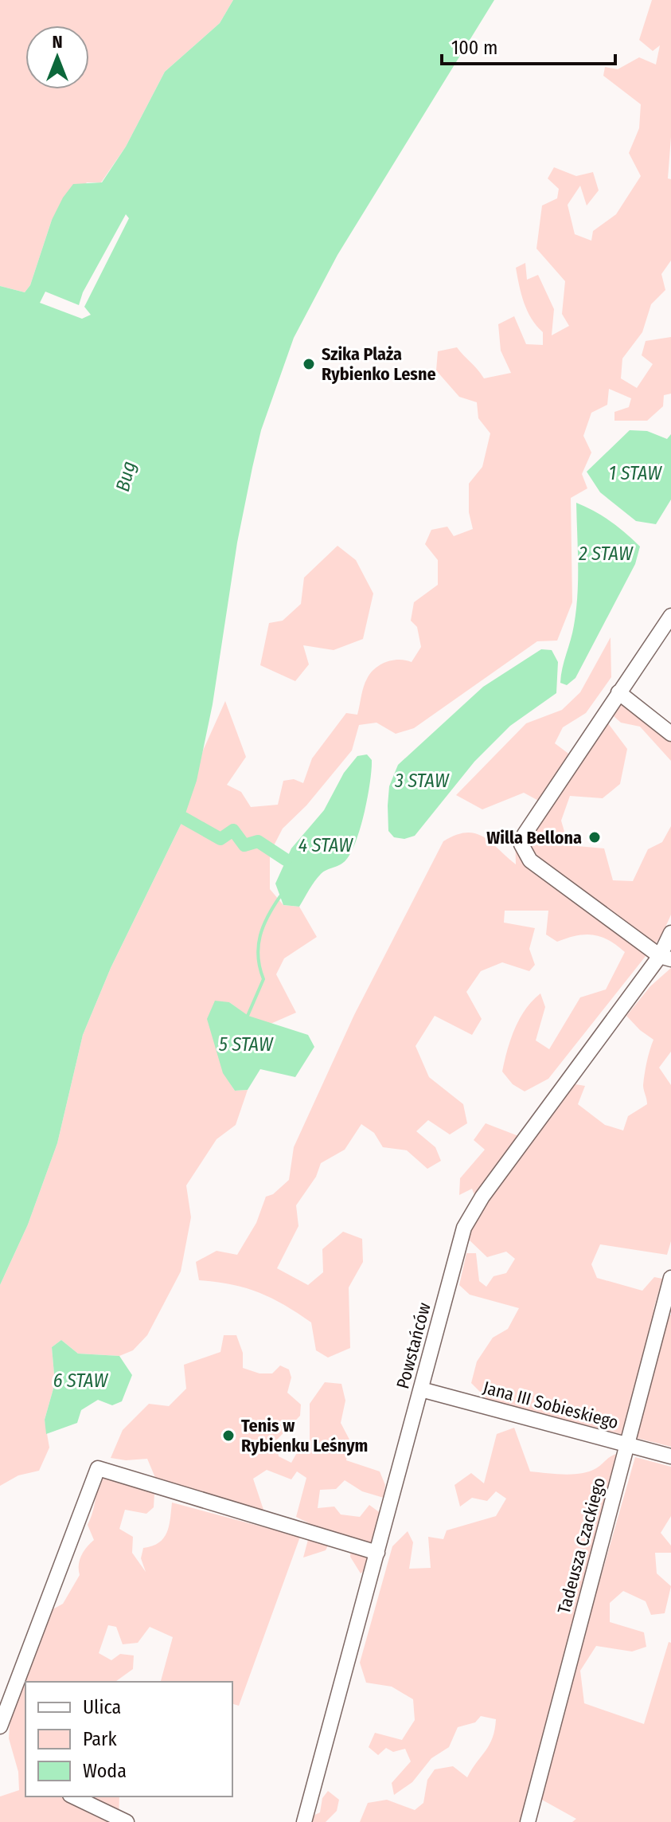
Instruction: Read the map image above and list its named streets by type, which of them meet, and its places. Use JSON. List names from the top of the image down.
{
  "streets": {
    "street": ["Powstańców", "Jana III Sobieskiego", "Tadeusza Czackiego"]
  },
  "crossings": [
    ["Powstańców", "Jana III Sobieskiego"],
    ["Jana III Sobieskiego", "Tadeusza Czackiego"]
  ],
  "water": [
    "1 STAW",
    "Bug",
    "2 STAW",
    "3 STAW",
    "4 STAW",
    "5 STAW",
    "6 STAW"
  ],
  "places": ["Szika Plaża Rybienko Lesne", "Willa Bellona", "Tenis w Rybienku Leśnym"],
  "legend": ["Ulica", "Park", "Woda"],
  "scale_bar": "100 m",
  "north": "top"
}
